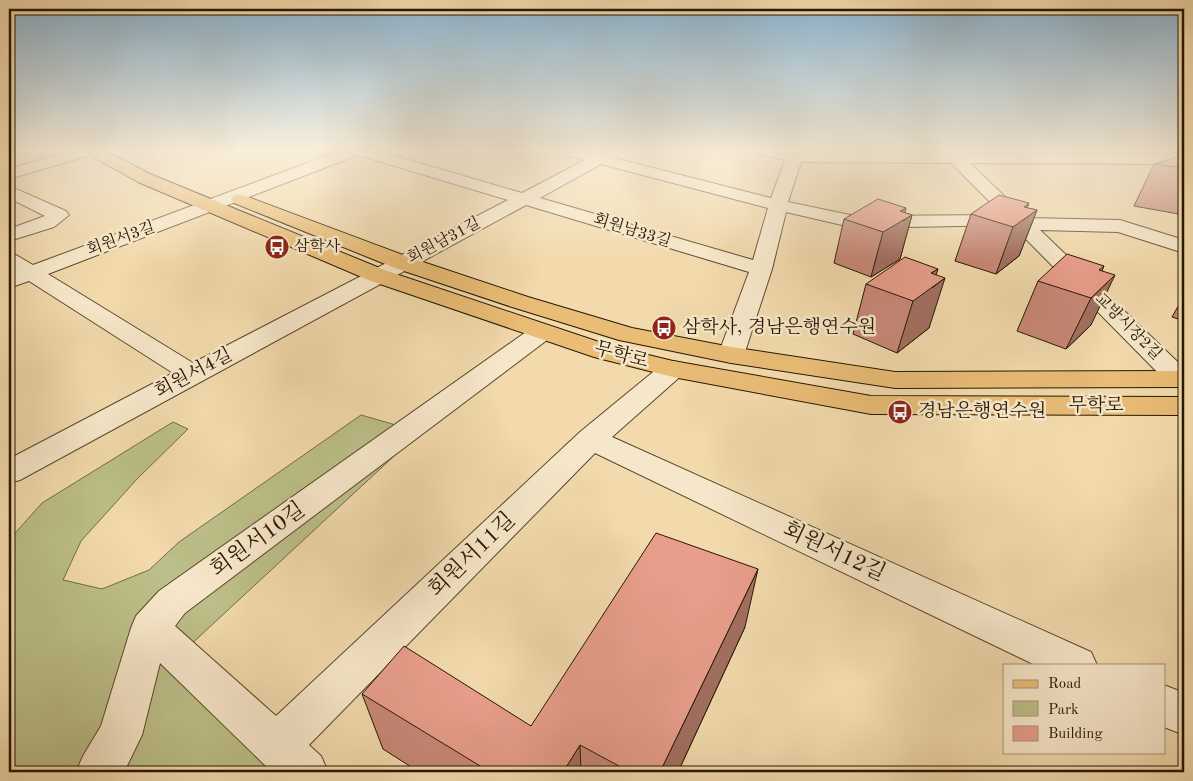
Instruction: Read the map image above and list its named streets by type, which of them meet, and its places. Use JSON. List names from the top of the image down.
{
  "streets": {
    "main road": ["무학로"],
    "street": [
      "회원남33길",
      "회원서3길",
      "회원남31길",
      "교방시장2길",
      "회원서4길",
      "회원서10길",
      "회원서12길",
      "회원서11길"
    ]
  },
  "crossings": [
    ["회원남33길", "회원남31길"],
    ["회원서3길", "무학로"],
    ["회원남31길", "무학로"],
    ["회원남31길", "회원서4길"],
    ["교방시장2길", "무학로"],
    ["무학로", "회원서4길"],
    ["무학로", "회원서10길"],
    ["무학로", "회원서11길"],
    ["회원서12길", "회원서11길"]
  ],
  "places": {
    "bus stop": ["삼학사", "삼학사, 경남은행연수원", "경남은행연수원"]
  },
  "legend": ["Road", "Park", "Building"]
}
